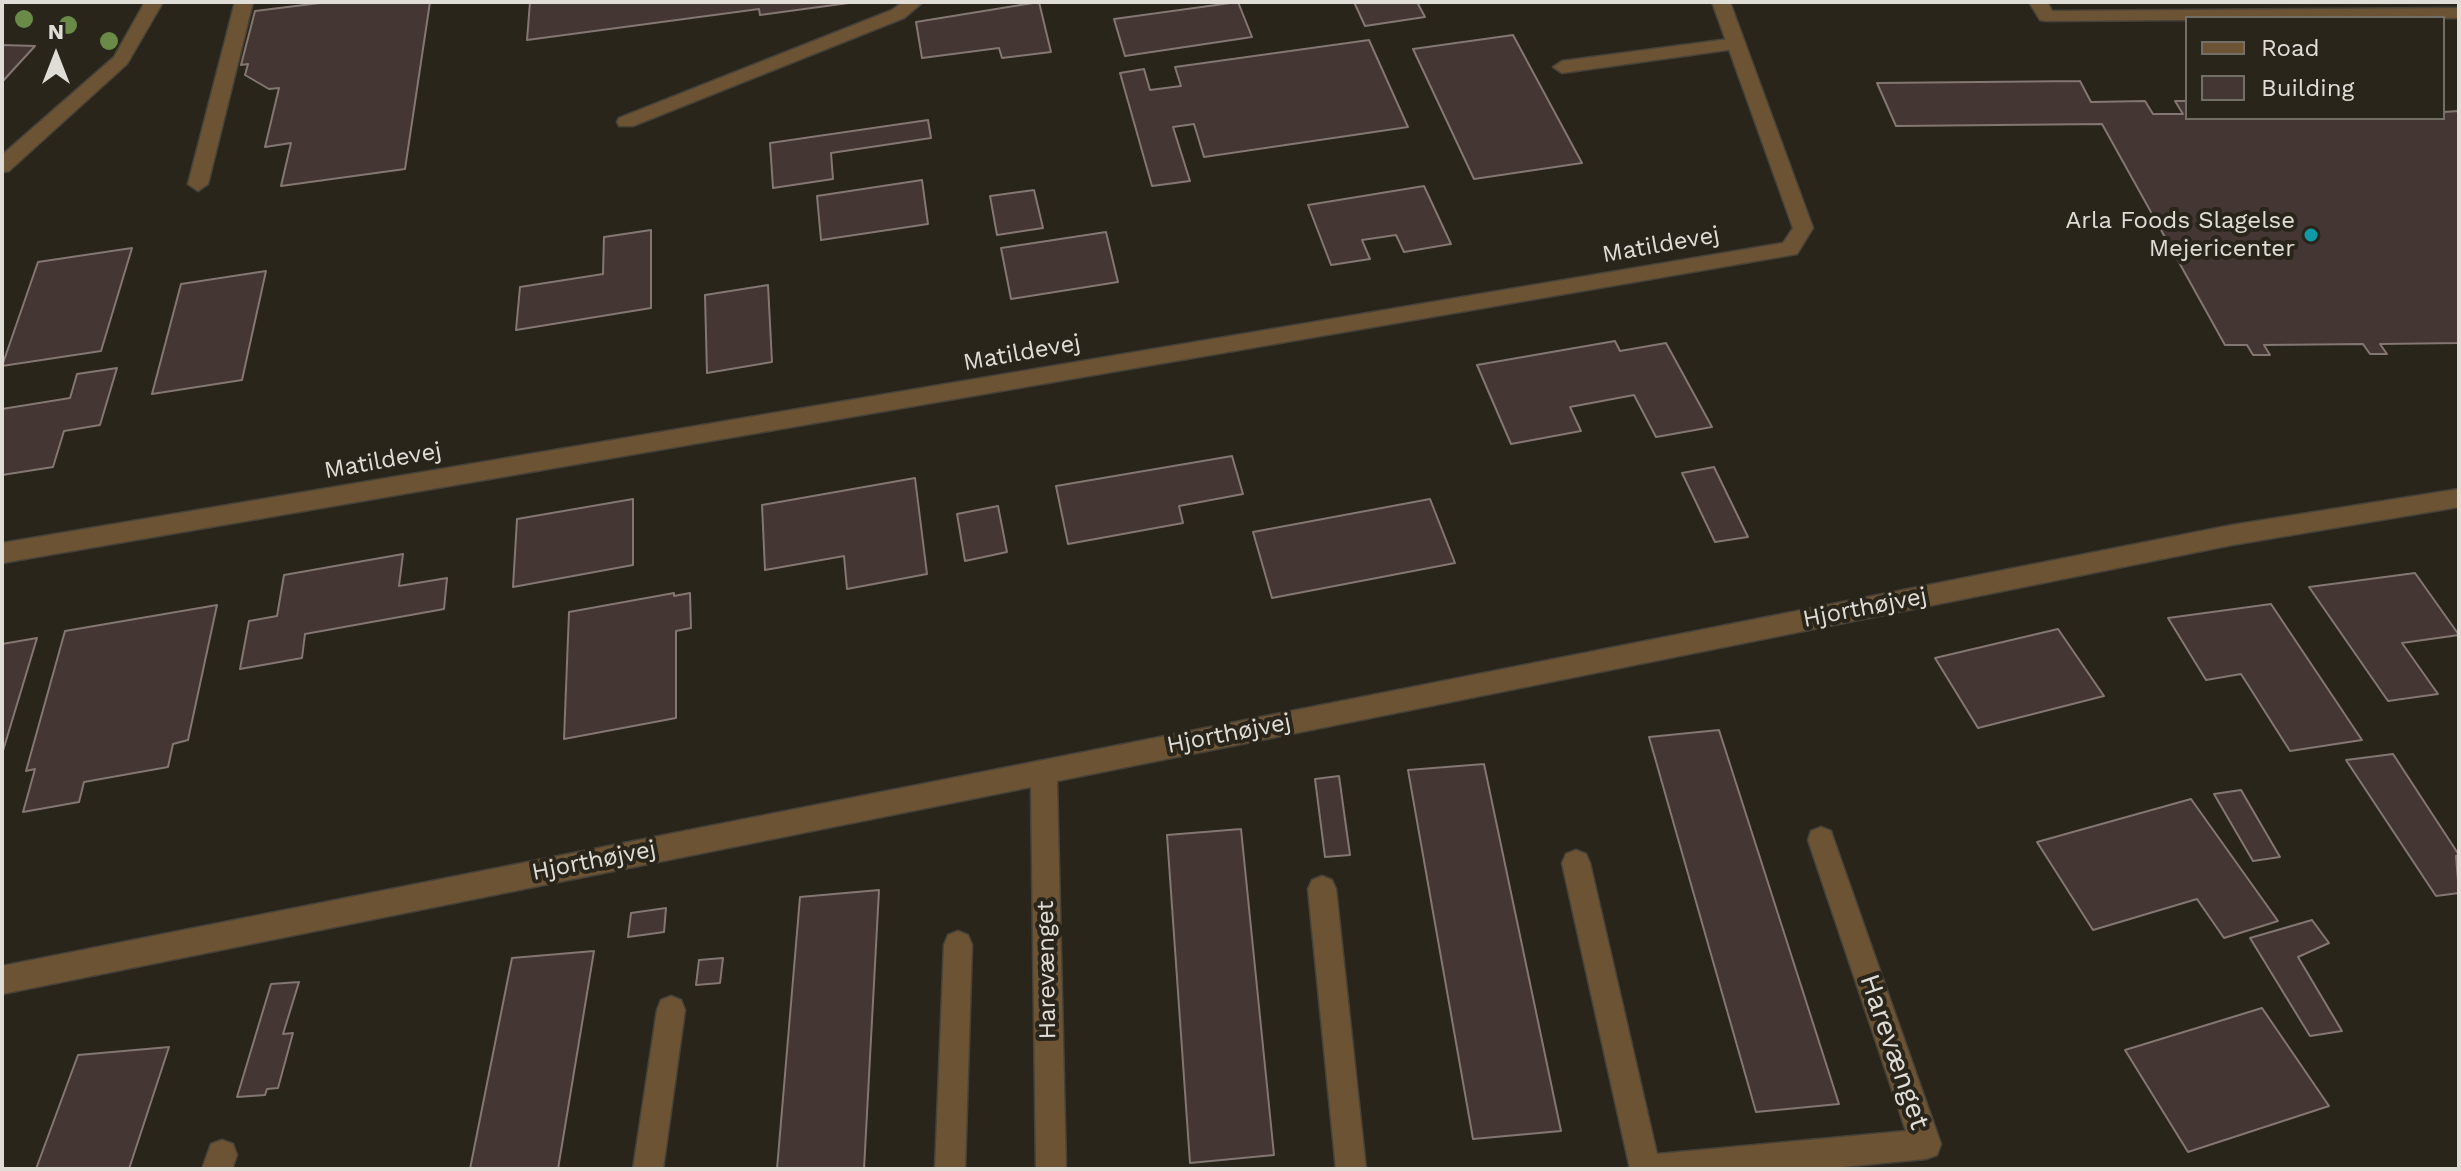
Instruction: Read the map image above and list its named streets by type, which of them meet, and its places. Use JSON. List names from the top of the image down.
{
  "streets": {
    "street": ["Matildevej", "Hjorthøjvej", "Harevænget"]
  },
  "crossings": [
    ["Hjorthøjvej", "Harevænget"]
  ],
  "places": ["Arla Foods Slagelse Mejericenter"],
  "legend": ["Road", "Building"],
  "north": "top"
}
